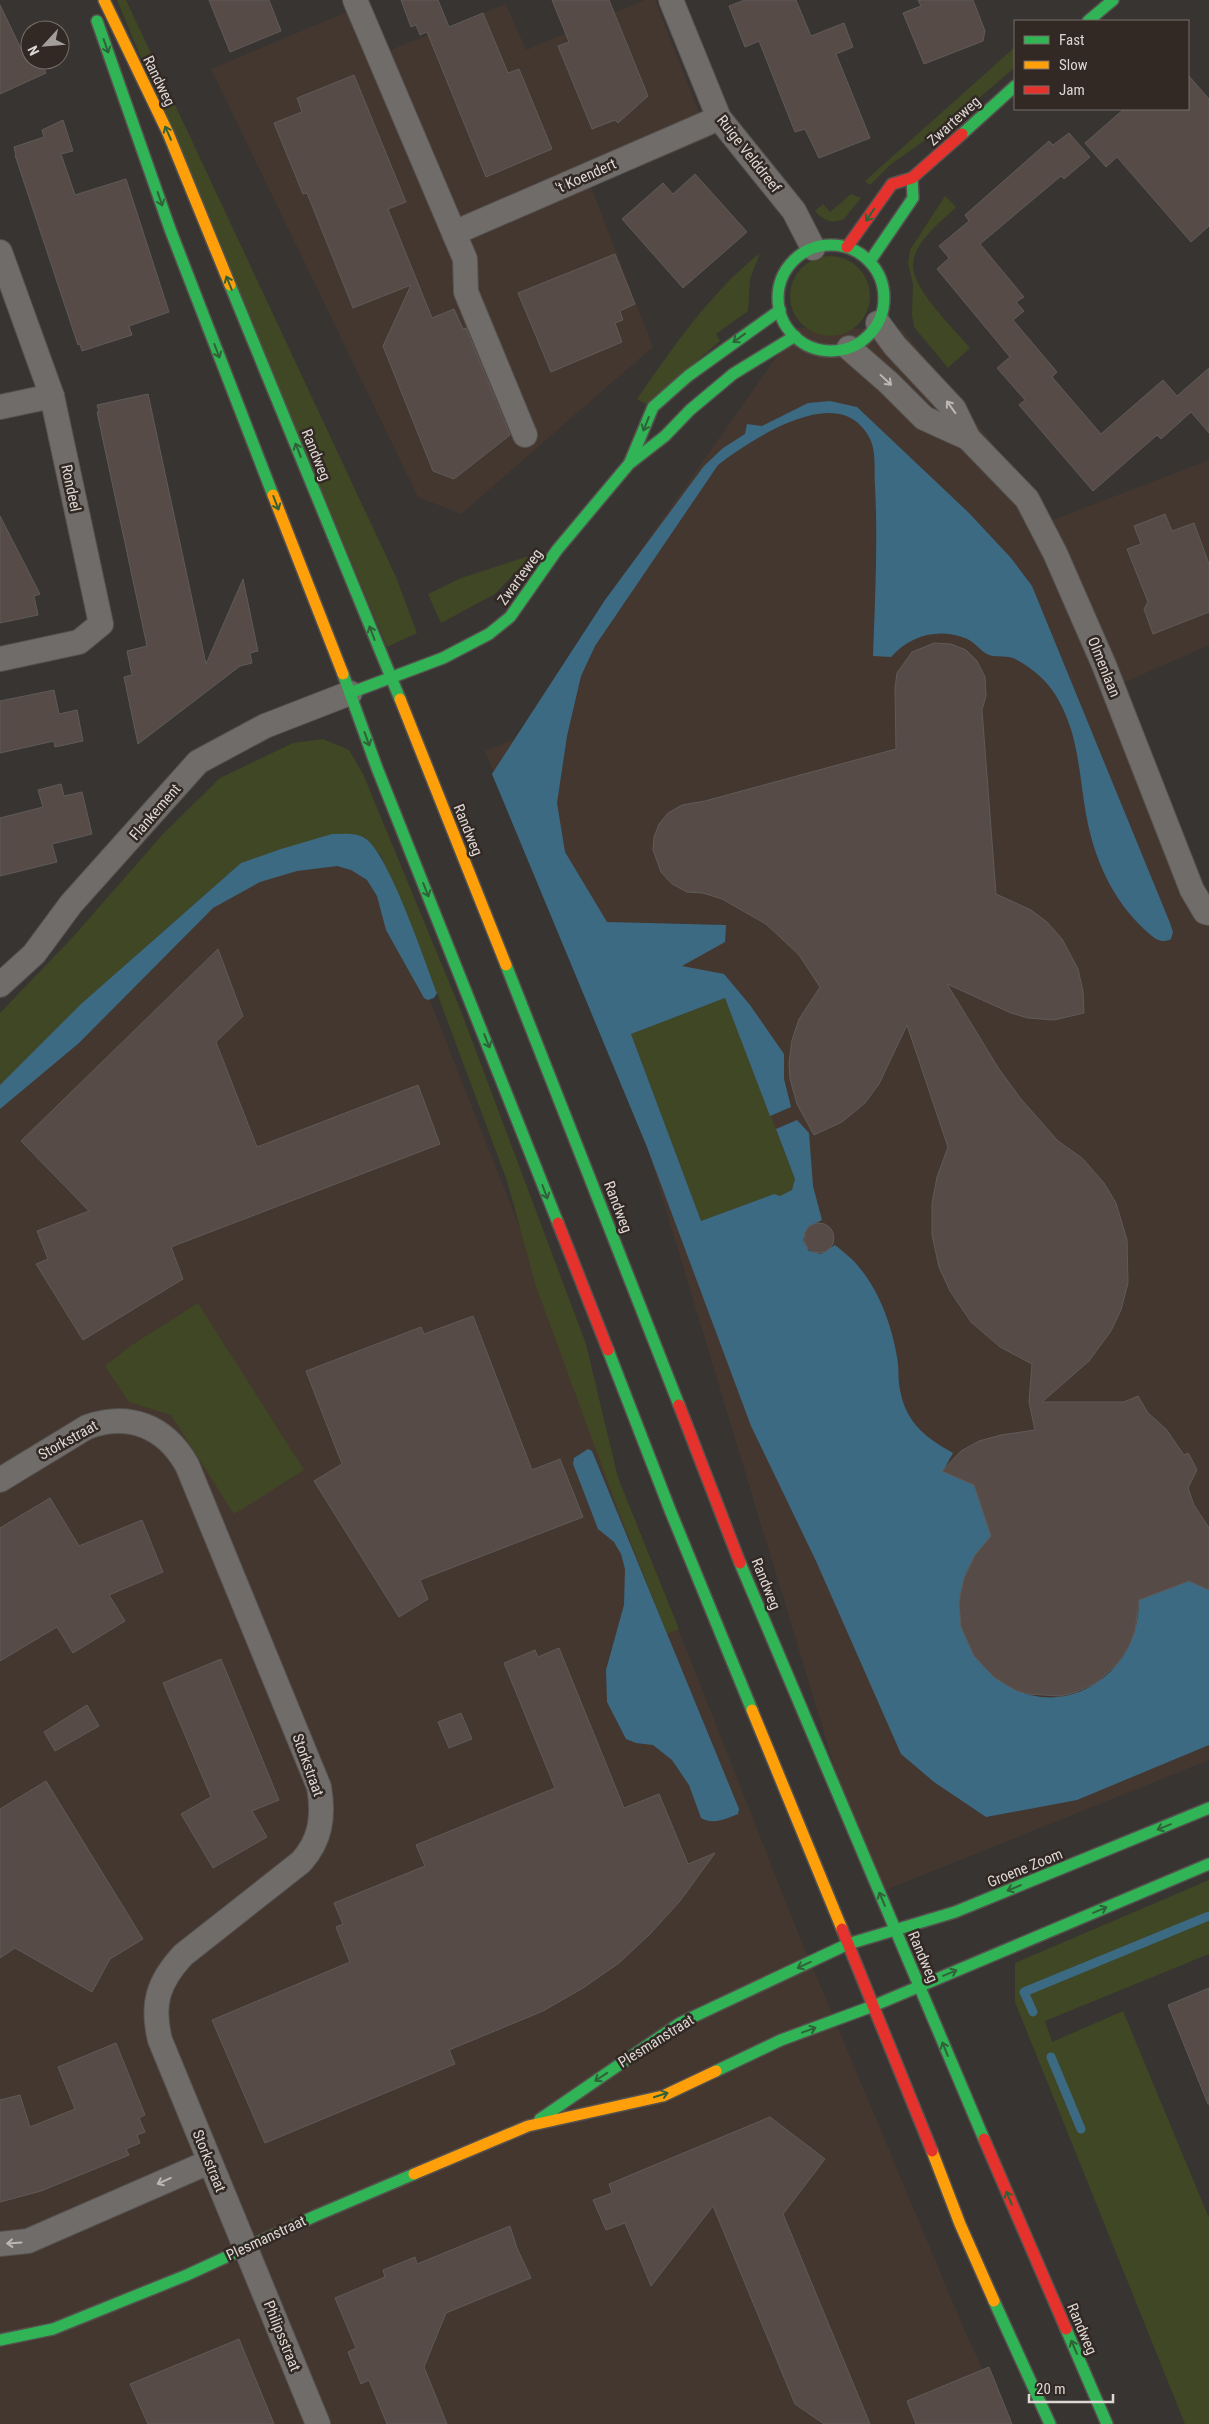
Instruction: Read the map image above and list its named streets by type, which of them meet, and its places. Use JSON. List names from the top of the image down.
{
  "streets": {
    "main road": [
      "Randweg",
      "Zwarteweg",
      "Groene Zoom",
      "Plesmanstraat"
    ],
    "street": [
      "Ruige Velddreef",
      "'t Koendert",
      "Rondeel",
      "Olmenlaan",
      "Flankement",
      "Storkstraat",
      "Philipsstraat"
    ]
  },
  "crossings": [
    ["Randweg", "Zwarteweg"],
    ["Randweg", "Groene Zoom"],
    ["Zwarteweg", "Ruige Velddreef"],
    ["Zwarteweg", "Olmenlaan"],
    ["Zwarteweg", "Flankement"],
    ["Ruige Velddreef", "'t Koendert"],
    ["Ruige Velddreef", "Olmenlaan"],
    ["Storkstraat", "Plesmanstraat"],
    ["Storkstraat", "Philipsstraat"],
    ["Groene Zoom", "Plesmanstraat"],
    ["Plesmanstraat", "Philipsstraat"]
  ],
  "legend": ["Fast", "Slow", "Jam"],
  "scale_bar": "20 m",
  "north": "bottom left"
}
